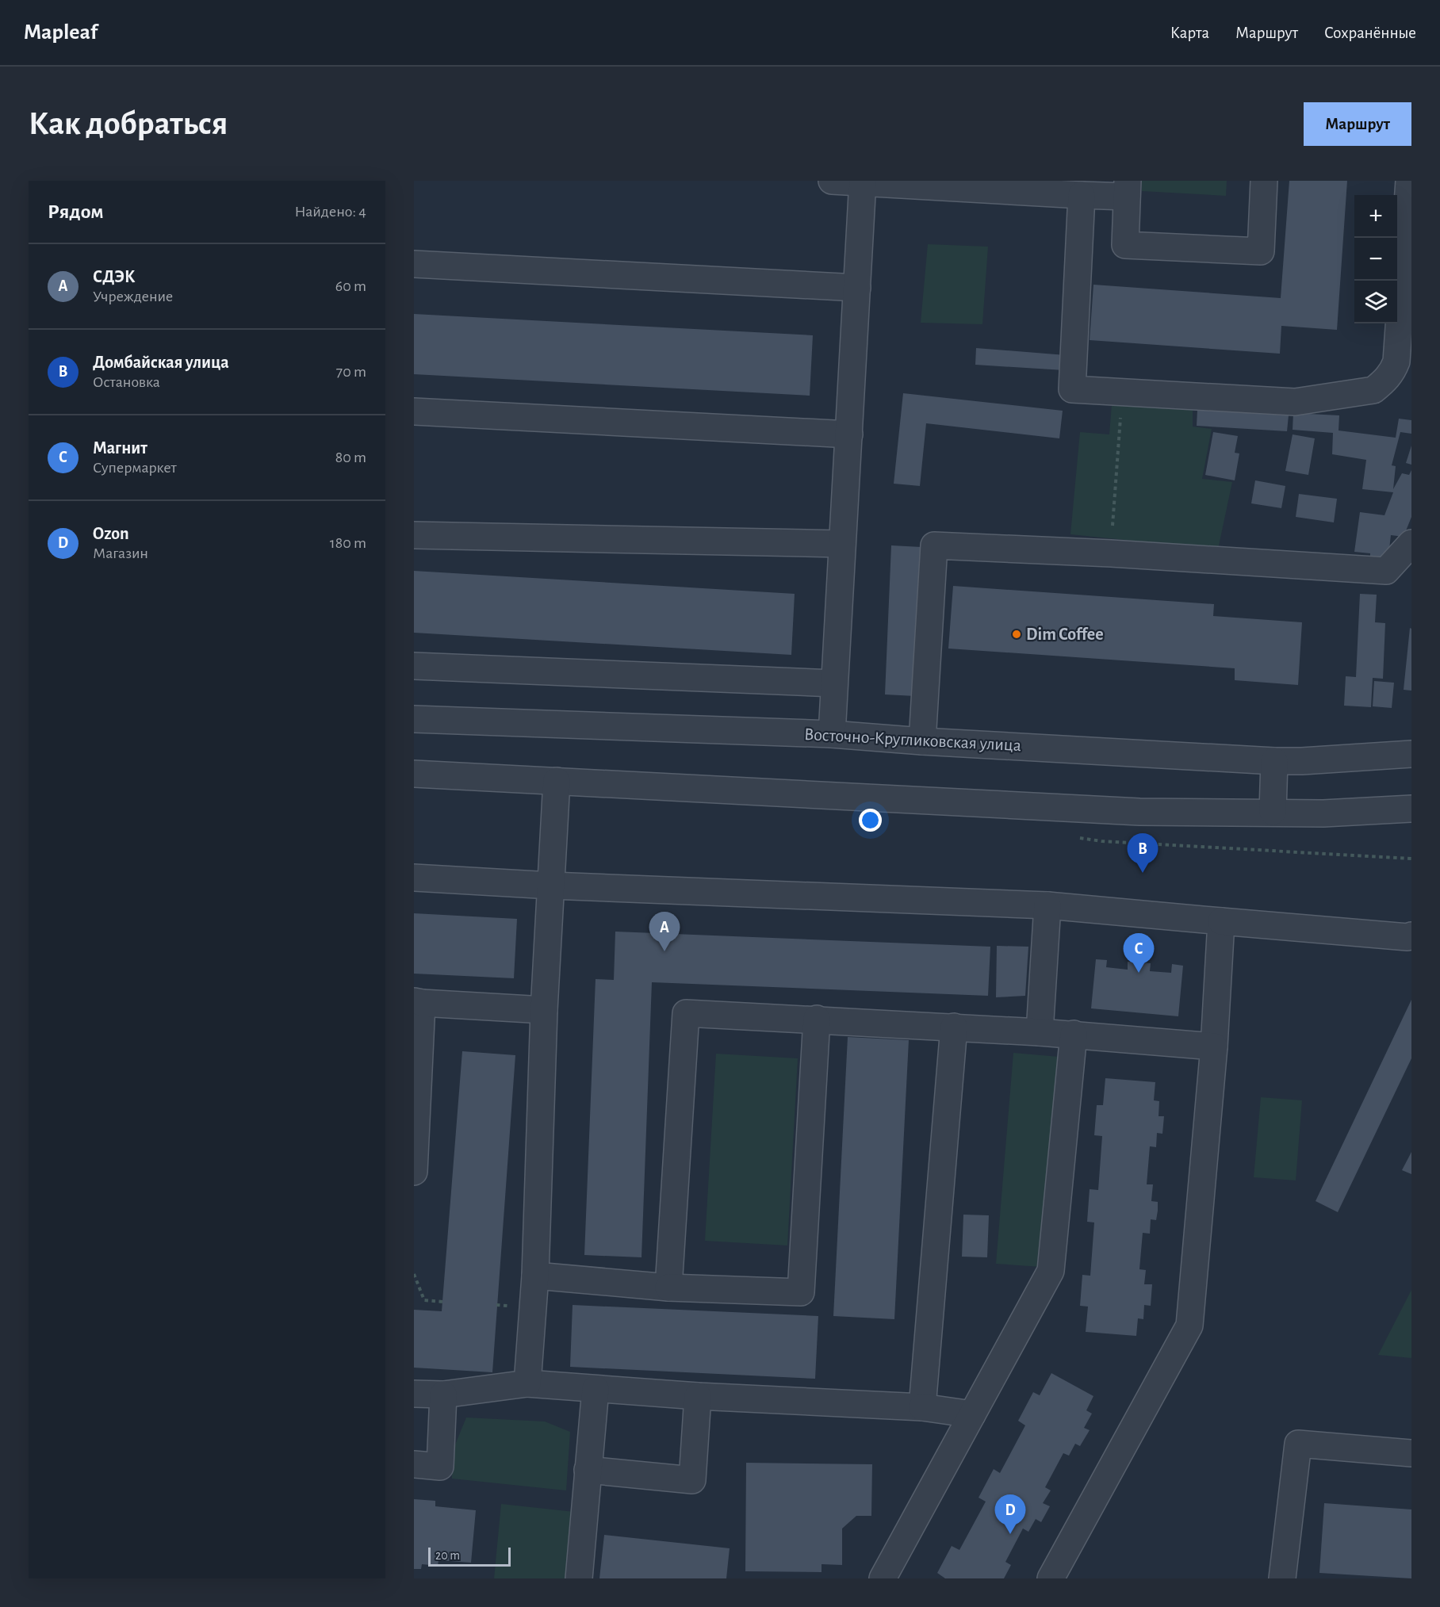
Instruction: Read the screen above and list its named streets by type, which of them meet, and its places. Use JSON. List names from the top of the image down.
{
  "streets": {
    "street": ["Восточно-Кругликовская улица"]
  },
  "places": ["Dim Coffee"],
  "scale_bar": "20 m",
  "page": {
    "header": "Mapleaf",
    "nav": ["Карта", "Маршрут", "Сохранённые"],
    "buttons": "Маршрут",
    "title": "Как добраться",
    "heading": ["Рядом", "Найдено: 4"],
    "map_buttons": ["+", "−"],
    "list": [
      {
        "mark": "A",
        "name": "СДЭК",
        "note": "Учреждение",
        "value": "60 m"
      },
      {
        "mark": "B",
        "name": "Домбайская улица",
        "note": "Остановка",
        "value": "70 m"
      },
      {
        "mark": "C",
        "name": "Магнит",
        "note": "Супермаркет",
        "value": "80 m"
      },
      {
        "mark": "D",
        "name": "Ozon",
        "note": "Магазин",
        "value": "180 m"
      }
    ],
    "pins": [
      "B",
      "A",
      "C",
      "D"
    ],
    "scale": "20 m"
  }
}
